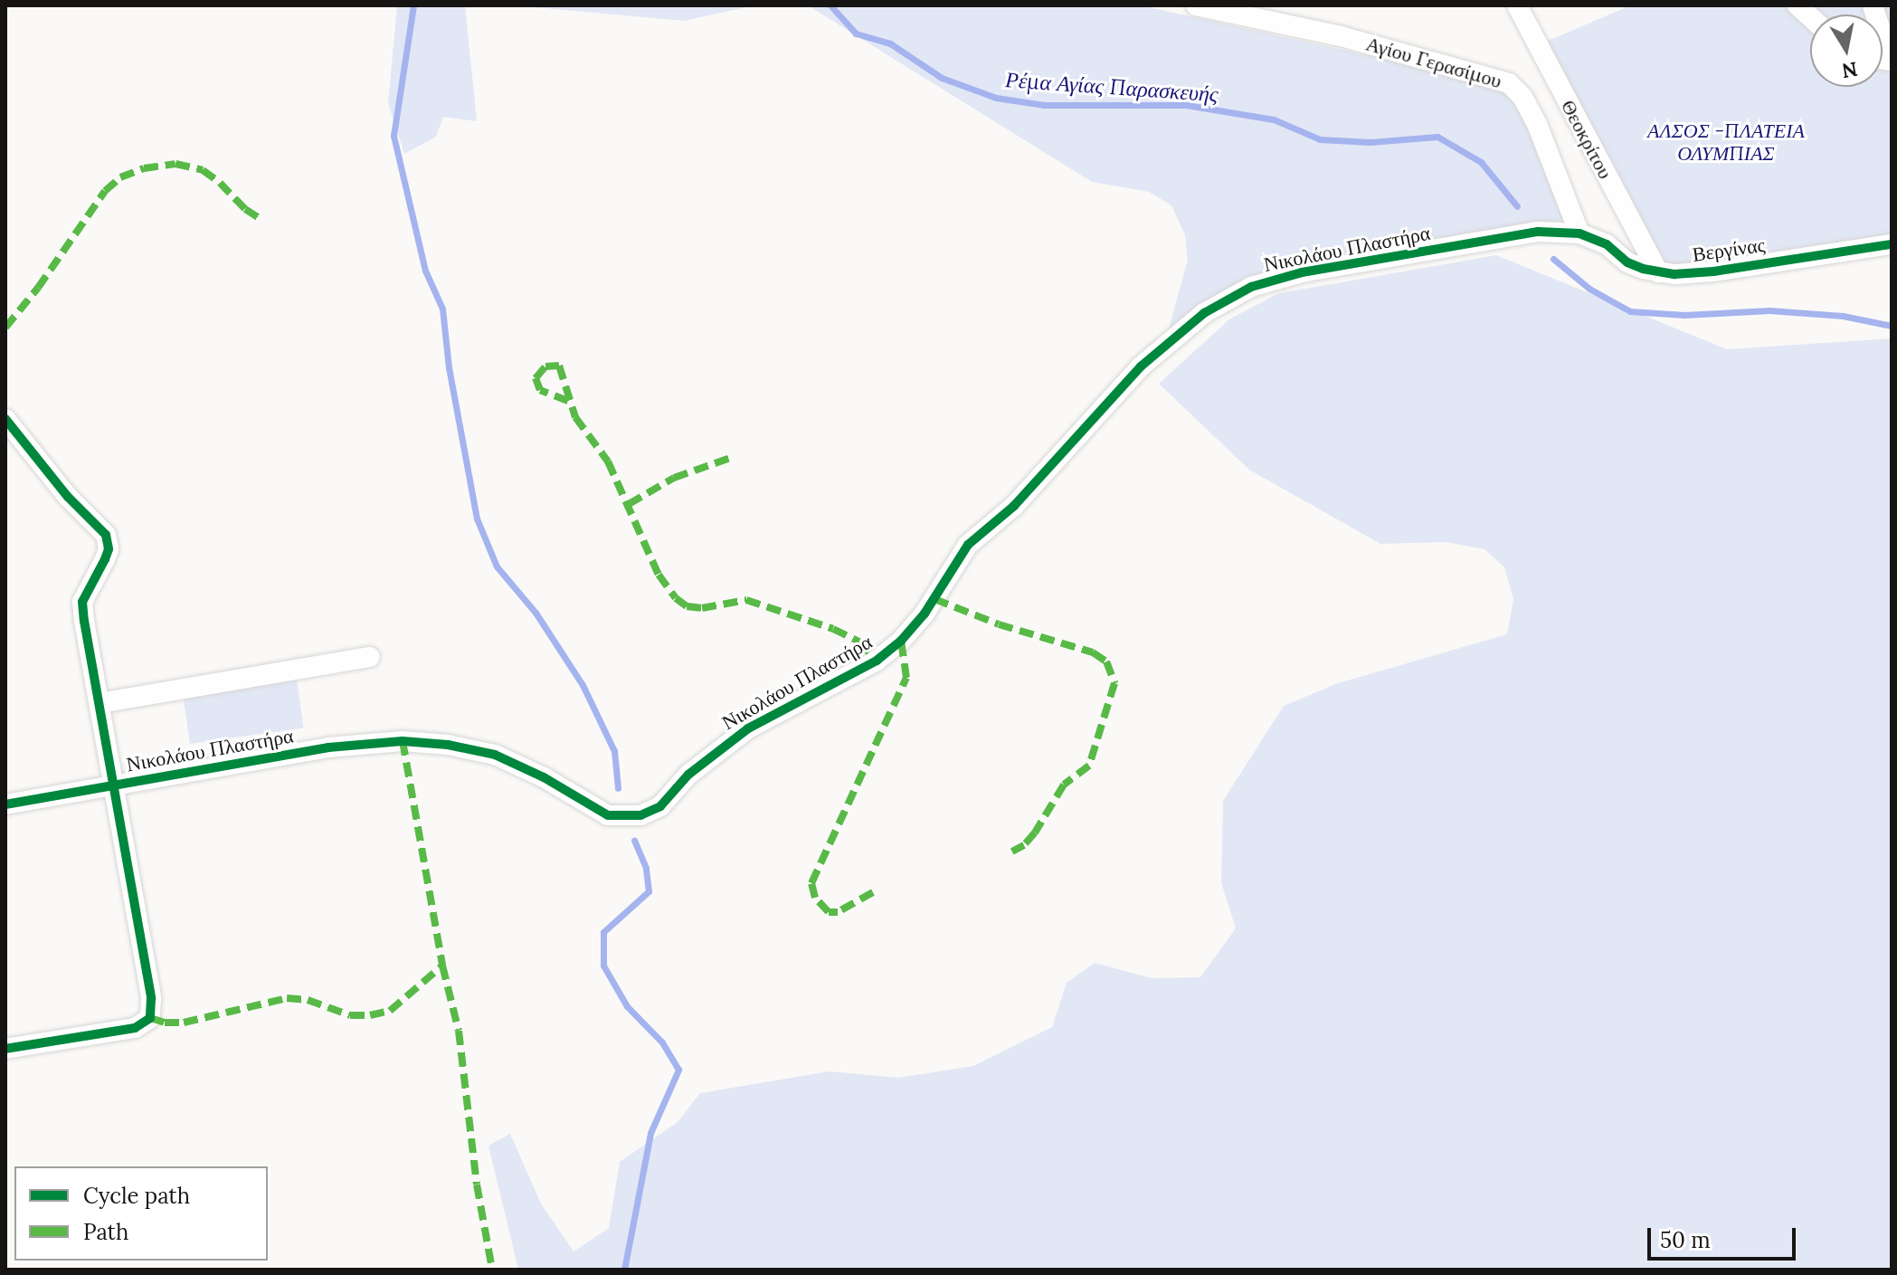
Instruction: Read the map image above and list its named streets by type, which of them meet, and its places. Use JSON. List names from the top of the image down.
{
  "streets": {
    "street": [
      "Αγίου Γερασίμου",
      "Θεοκρίτου",
      "Νικολάου Πλαστήρα",
      "Βεργίνας"
    ]
  },
  "crossings": [
    ["Αγίου Γερασίμου", "Νικολάου Πλαστήρα"],
    ["Αγίου Γερασίμου", "Βεργίνας"],
    ["Θεοκρίτου", "Βεργίνας"],
    ["Νικολάου Πλαστήρα", "Βεργίνας"]
  ],
  "water": ["Ρέμα Αγίας Παρασκευής"],
  "parks": ["ΑΛΣΟΣ -ΠΛΑΤΕΙΑ ΟΛΥΜΠΙΑΣ"],
  "legend": ["Cycle path", "Path"],
  "scale_bar": "50 m",
  "north": "bottom"
}
